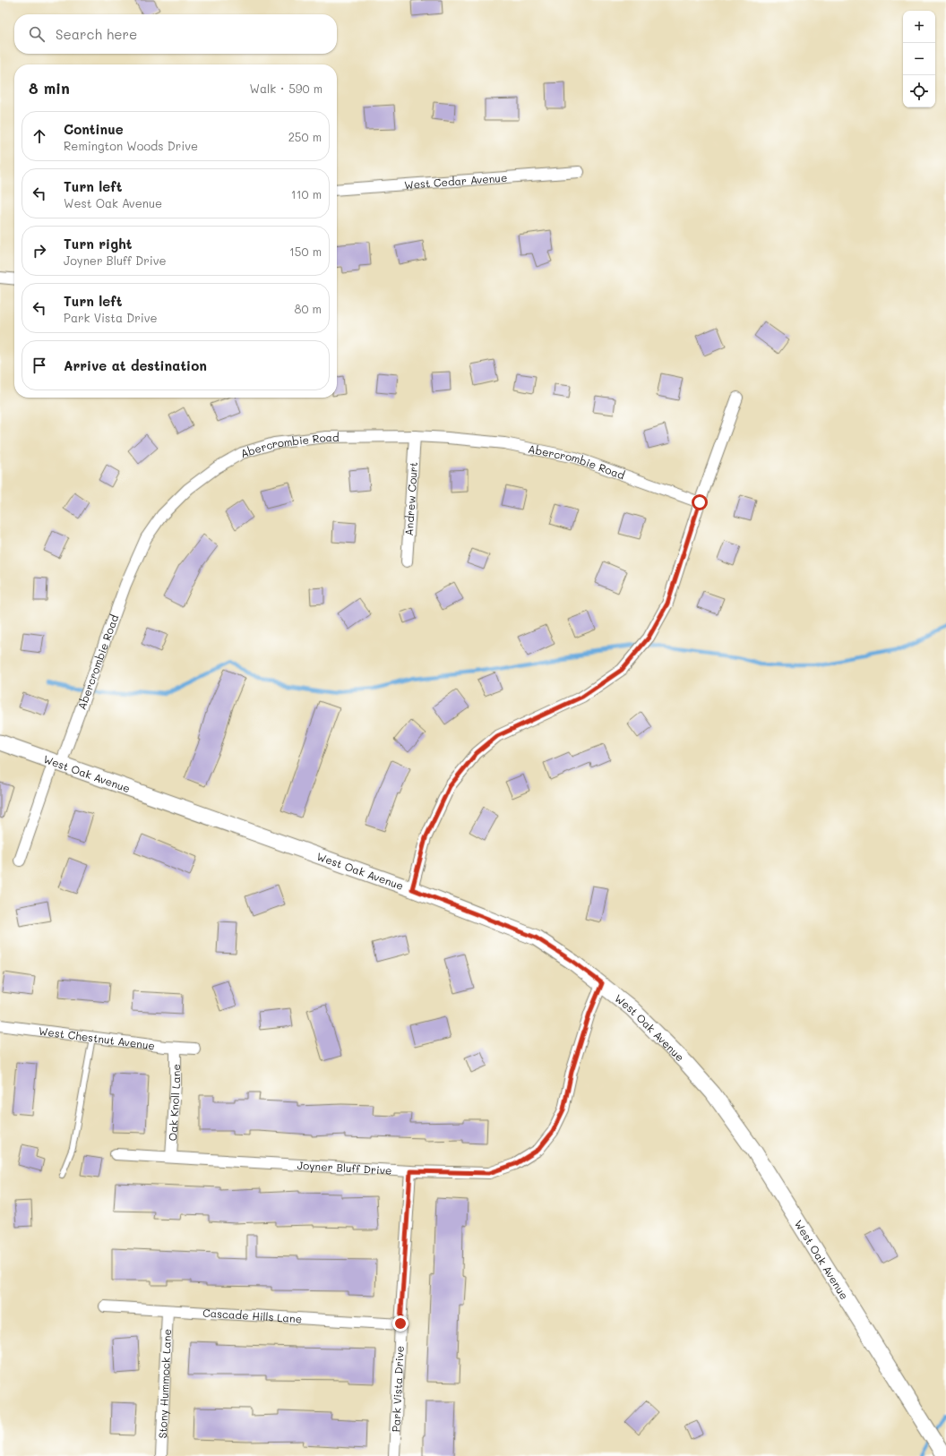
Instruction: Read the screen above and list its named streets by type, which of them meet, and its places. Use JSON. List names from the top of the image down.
{
  "streets": {
    "street": [
      "West Cedar Avenue",
      "Abercrombie Road",
      "Andrew Court",
      "West Oak Avenue",
      "West Chestnut Avenue",
      "Oak Knoll Lane",
      "Joyner Bluff Drive",
      "Cascade Hills Lane",
      "Stony Hummock Lane",
      "Park Vista Drive"
    ]
  },
  "crossings": [
    ["Abercrombie Road", "Andrew Court"],
    ["Abercrombie Road", "West Oak Avenue"],
    ["West Oak Avenue", "Joyner Bluff Drive"],
    ["West Chestnut Avenue", "Oak Knoll Lane"],
    ["Oak Knoll Lane", "Joyner Bluff Drive"],
    ["Joyner Bluff Drive", "Park Vista Drive"],
    ["Cascade Hills Lane", "Stony Hummock Lane"],
    ["Cascade Hills Lane", "Park Vista Drive"]
  ],
  "page": {
    "map_buttons": ["+", "−"],
    "search": "Search here",
    "heading": ["8 min", "Walk · 590 m"],
    "list": [
      ["Continue", "Remington Woods Drive", "250 m"],
      ["Turn left", "West Oak Avenue", "110 m"],
      ["Turn right", "Joyner Bluff Drive", "150 m"],
      ["Turn left", "Park Vista Drive", "80 m"],
      "Arrive at destination"
    ]
  }
}
